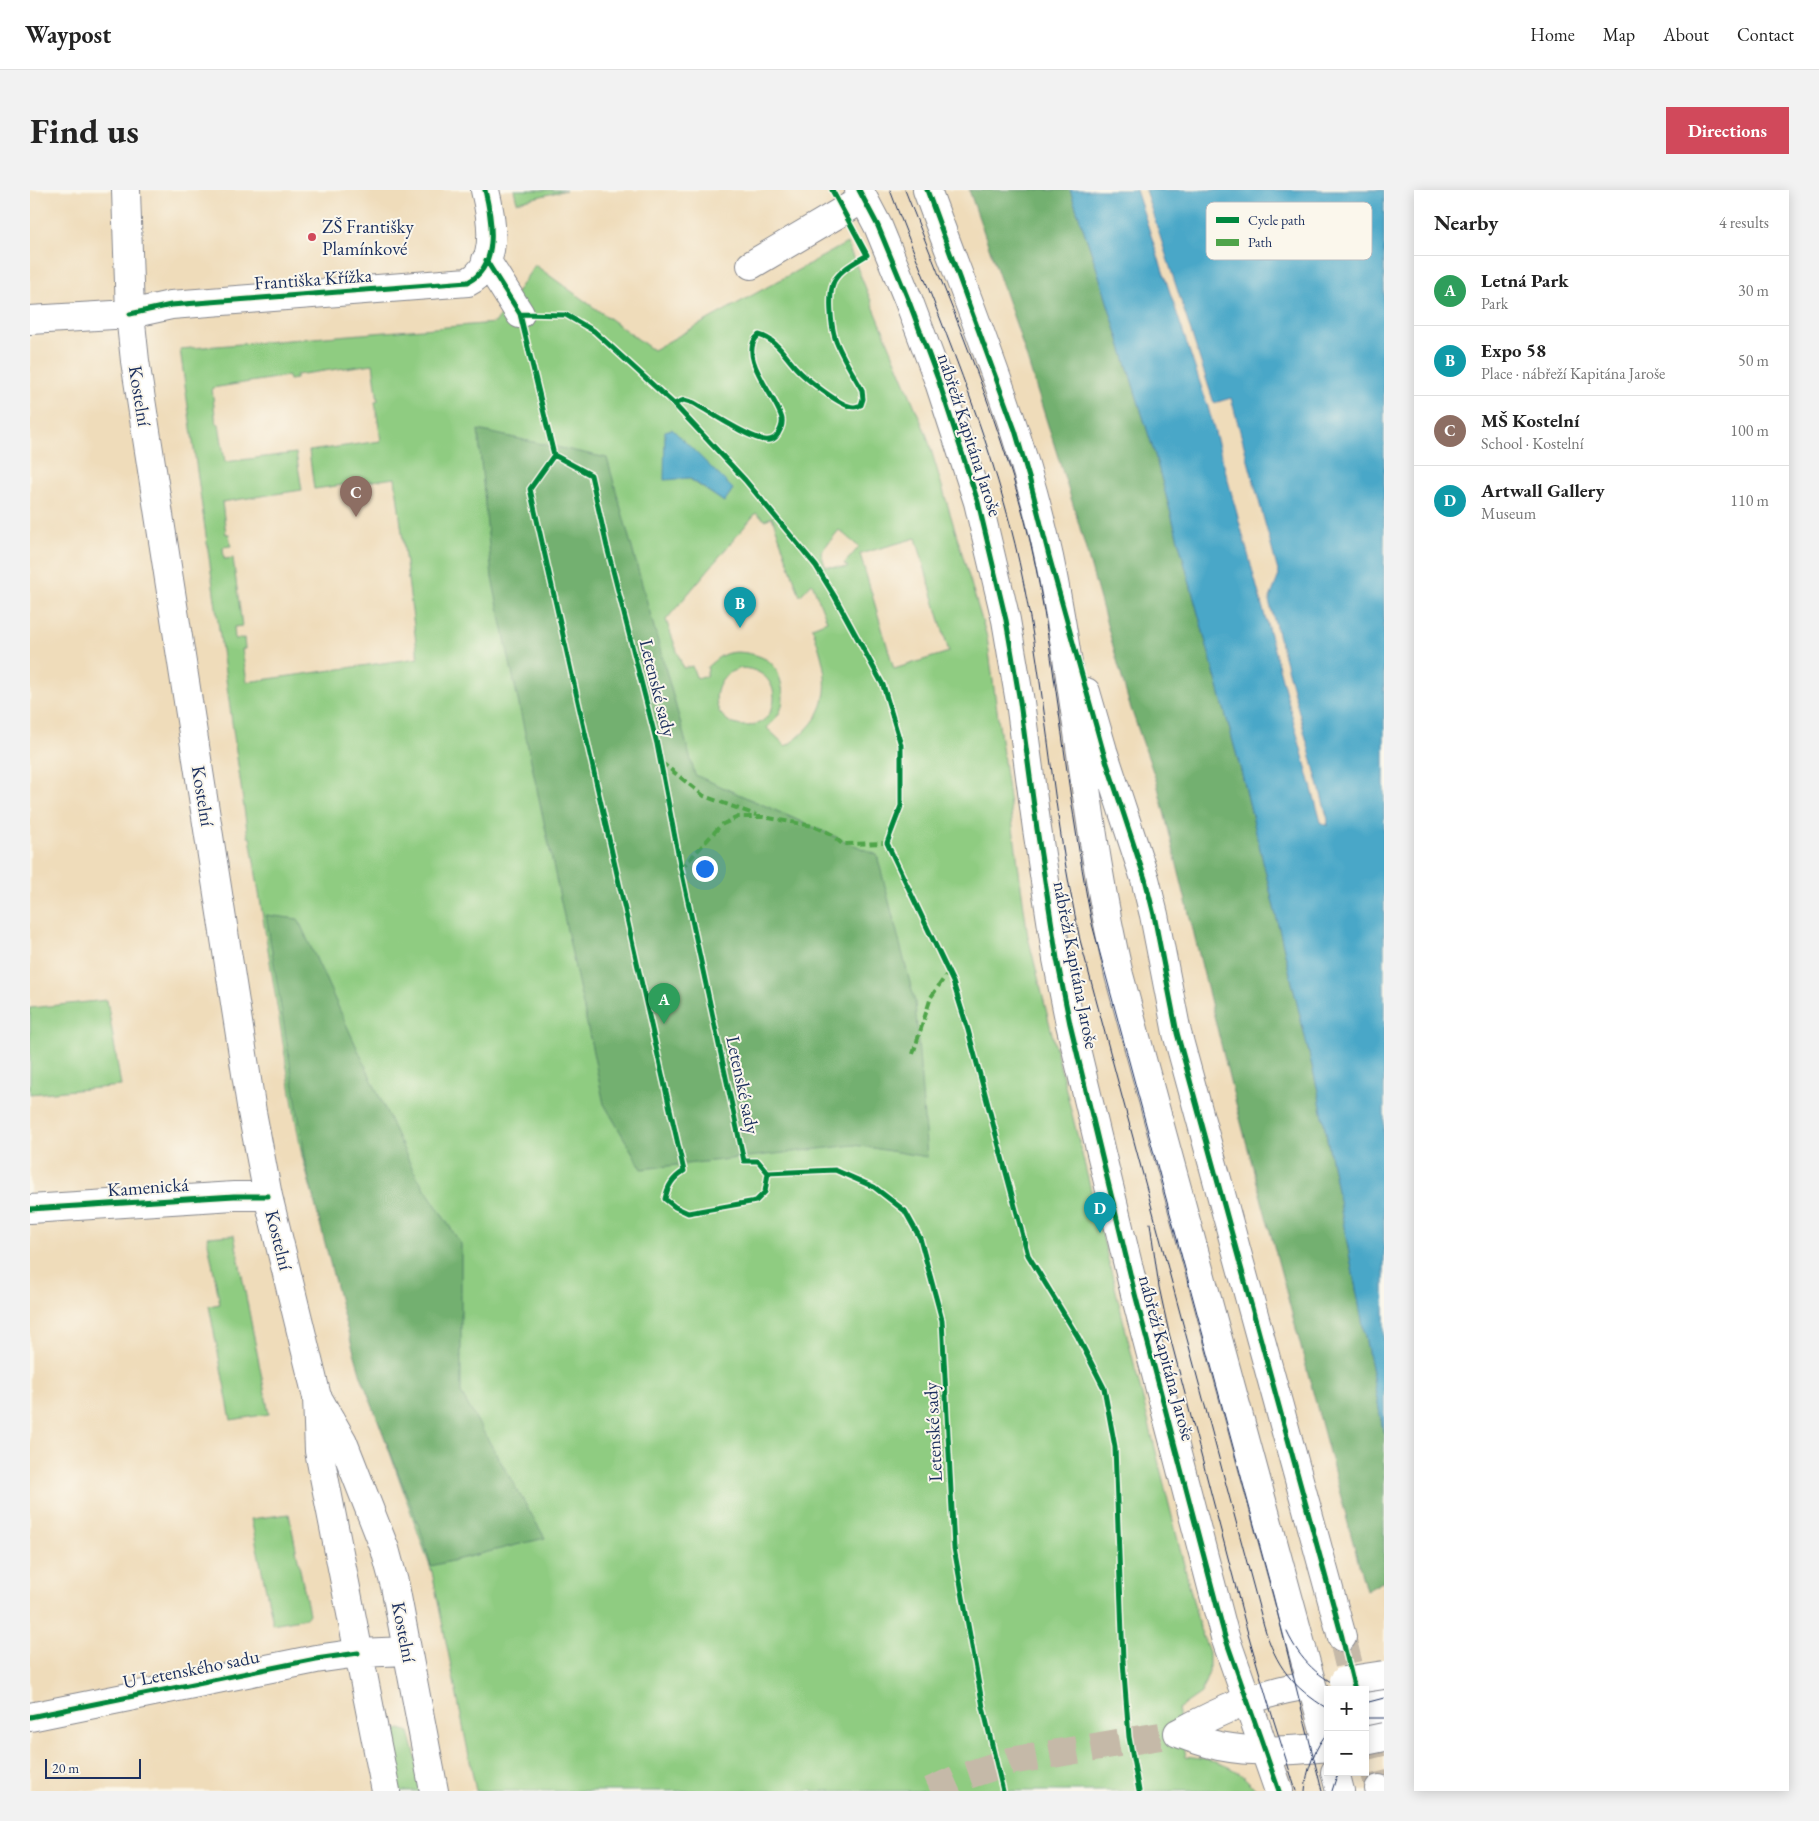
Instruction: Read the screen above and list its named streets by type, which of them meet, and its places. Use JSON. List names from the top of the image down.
{
  "streets": {
    "main road": [
      "Františka Křížka",
      "Kostelní",
      "nábřeží Kapitána Jaroše",
      "Kamenická",
      "U Letenského sadu"
    ],
    "cycle path": ["Letenské sady"]
  },
  "crossings": [
    ["Františka Křížka", "Kostelní"],
    ["Kostelní", "Kamenická"],
    ["Kostelní", "U Letenského sadu"]
  ],
  "places": ["ZŠ Františky Plamínkové"],
  "legend": ["Cycle path", "Path"],
  "scale_bar": "20 m",
  "page": {
    "header": "Waypost",
    "nav": [
      "Home",
      "Map",
      "About",
      "Contact"
    ],
    "buttons": "Directions",
    "title": "Find us",
    "heading": ["Nearby", "4 results"],
    "list": [
      {
        "mark": "A",
        "name": "Letná Park",
        "note": "Park",
        "value": "30 m"
      },
      {
        "mark": "B",
        "name": "Expo 58",
        "note": "Place · nábřeží Kapitána Jaroše",
        "value": "50 m"
      },
      {
        "mark": "C",
        "name": "MŠ Kostelní",
        "note": "School · Kostelní",
        "value": "100 m"
      },
      {
        "mark": "D",
        "name": "Artwall Gallery",
        "note": "Museum",
        "value": "110 m"
      }
    ],
    "pins": [
      "C",
      "B",
      "A",
      "D"
    ],
    "map_buttons": ["+", "−"],
    "scale": "20 m"
  }
}
